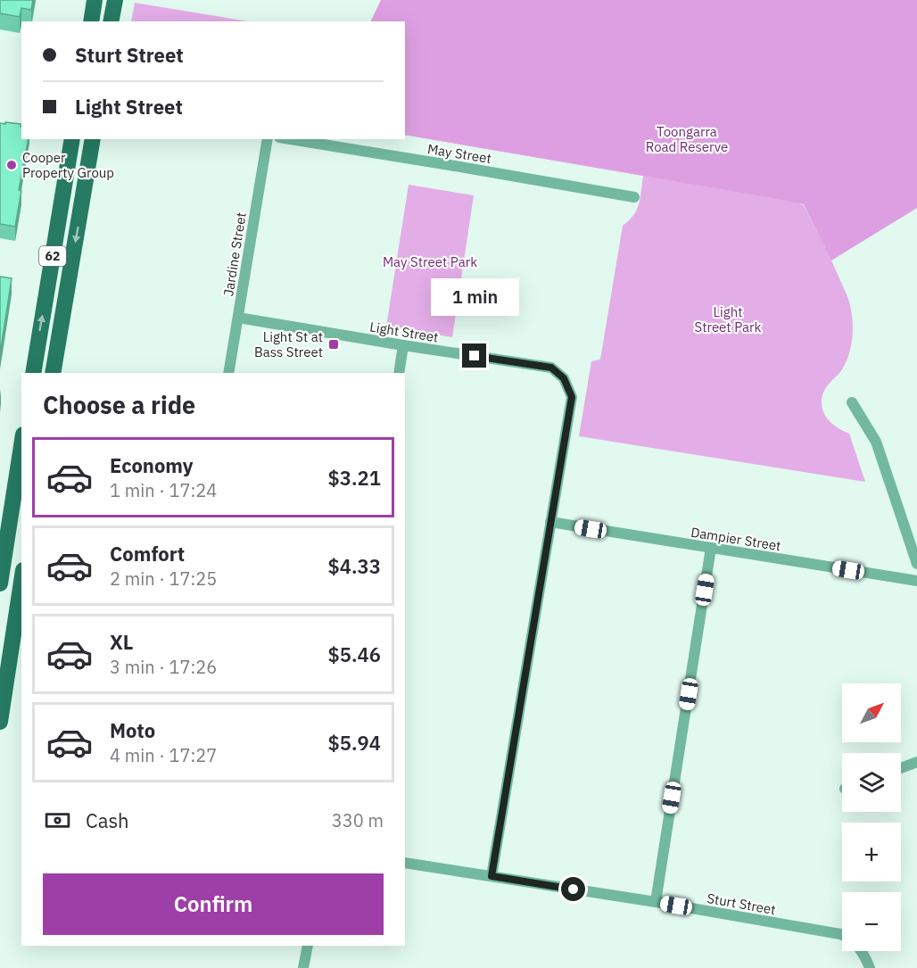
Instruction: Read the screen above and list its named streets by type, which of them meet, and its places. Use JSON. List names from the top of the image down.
{
  "streets": {
    "main road": ["62"],
    "street": [
      "May Street",
      "Jardine Street",
      "Light Street",
      "Dampier Street",
      "Sturt Street"
    ]
  },
  "crossings": [
    ["Jardine Street", "Light Street"],
    ["Light Street", "Dampier Street"]
  ],
  "parks": ["Toongarra Road Reserve", "May Street Park", "Light Street Park"],
  "places": {
    "other": ["Cooper Property Group"],
    "transit": ["Light St at Bass Street"]
  },
  "north": "top right",
  "page": {
    "banner": ["Sturt Street", "Light Street"],
    "bubble": "1 min",
    "heading": "Choose a ride",
    "list": [
      {
        "name": "Economy",
        "note": "1 min · 17:24",
        "value": "$3.21"
      },
      {
        "name": "Comfort",
        "note": "2 min · 17:25",
        "value": "$4.33"
      },
      {
        "name": "XL",
        "note": "3 min · 17:26",
        "value": "$5.46"
      },
      {
        "name": "Moto",
        "note": "4 min · 17:27",
        "value": "$5.94"
      }
    ],
    "map_buttons": ["+", "−"],
    "pay": ["Cash", "330 m"],
    "buttons": "Confirm"
  }
}
